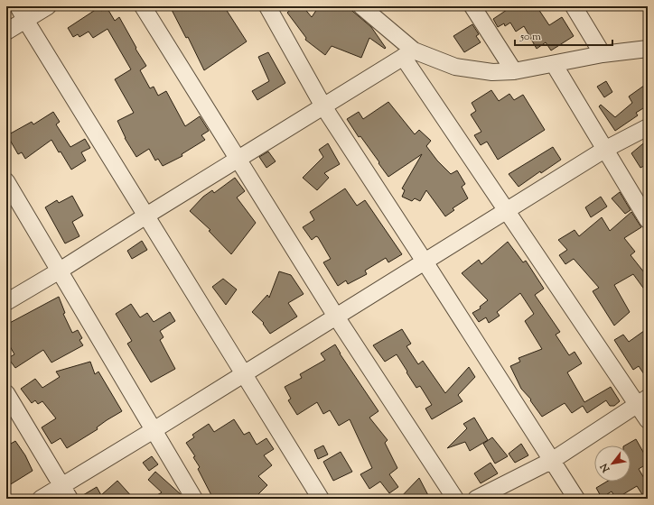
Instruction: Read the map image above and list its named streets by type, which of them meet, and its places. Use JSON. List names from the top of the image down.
{
  "scale_bar": "50 m",
  "north": "bottom left"
}
